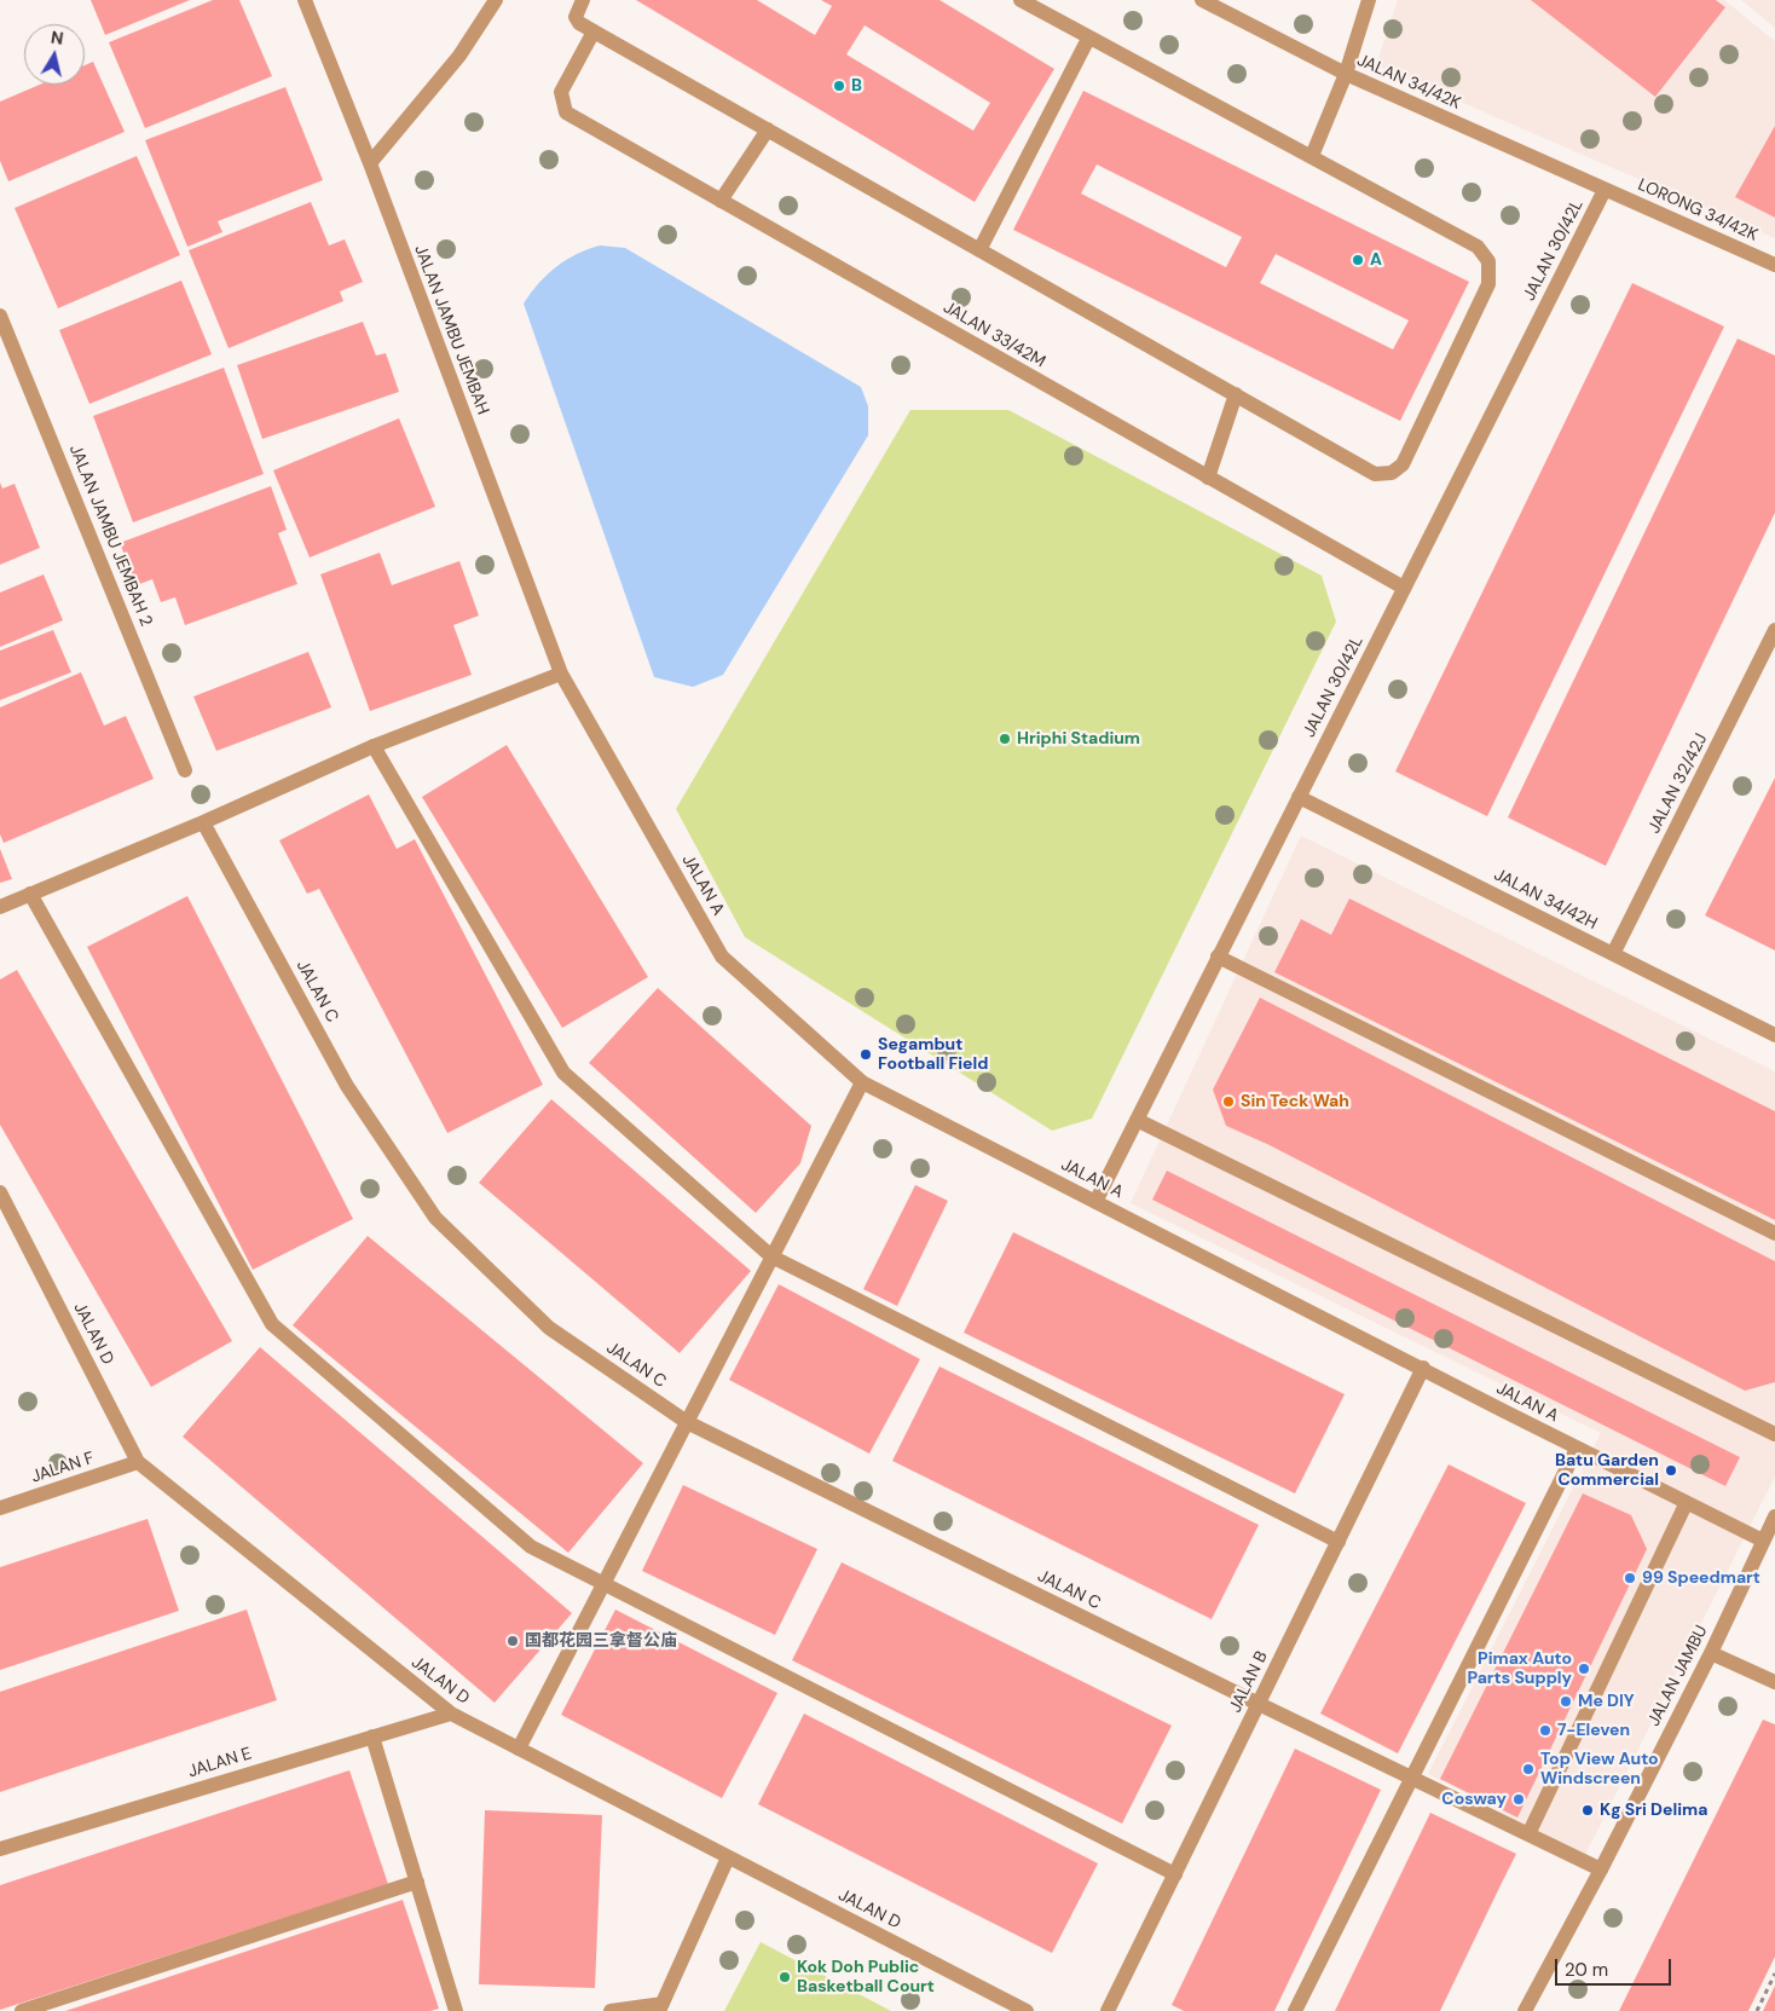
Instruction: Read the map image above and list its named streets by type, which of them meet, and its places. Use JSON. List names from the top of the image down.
{
  "streets": {
    "street": [
      "JALAN 34/42K",
      "LORONG 34/42K",
      "JALAN 30/42L",
      "JALAN JAMBU JEMBAH",
      "JALAN 33/42M",
      "JALAN JAMBU JEMBAH 2",
      "JALAN 32/42J",
      "JALAN A",
      "JALAN 34/42H",
      "JALAN C",
      "JALAN D",
      "JALAN F",
      "JALAN JAMBU",
      "JALAN B",
      "JALAN E"
    ]
  },
  "crossings": [
    ["JALAN 34/42K", "LORONG 34/42K"],
    ["JALAN 34/42K", "JALAN 30/42L"],
    ["LORONG 34/42K", "JALAN 30/42L"],
    ["JALAN 30/42L", "JALAN 33/42M"],
    ["JALAN 30/42L", "JALAN A"],
    ["JALAN 30/42L", "JALAN 34/42H"],
    ["JALAN JAMBU JEMBAH", "JALAN A"],
    ["JALAN 32/42J", "JALAN 34/42H"],
    ["JALAN A", "JALAN JAMBU"],
    ["JALAN A", "JALAN B"],
    ["JALAN C", "JALAN JAMBU"],
    ["JALAN C", "JALAN B"],
    ["JALAN D", "JALAN F"],
    ["JALAN D", "JALAN E"]
  ],
  "places": [
    "B",
    "A",
    "Hriphi Stadium",
    "Segambut Football Field",
    "Sin Teck Wah",
    "Batu Garden Commercial",
    "99 Speedmart",
    "国都花园三拿督公庙",
    "Pimax Auto Parts Supply",
    "Me DIY",
    "7-Eleven",
    "Top View Auto Windscreen",
    "Cosway",
    "Kg Sri Delima",
    "Kok Doh Public Basketball Court"
  ],
  "scale_bar": "20 m",
  "north": "top"
}
